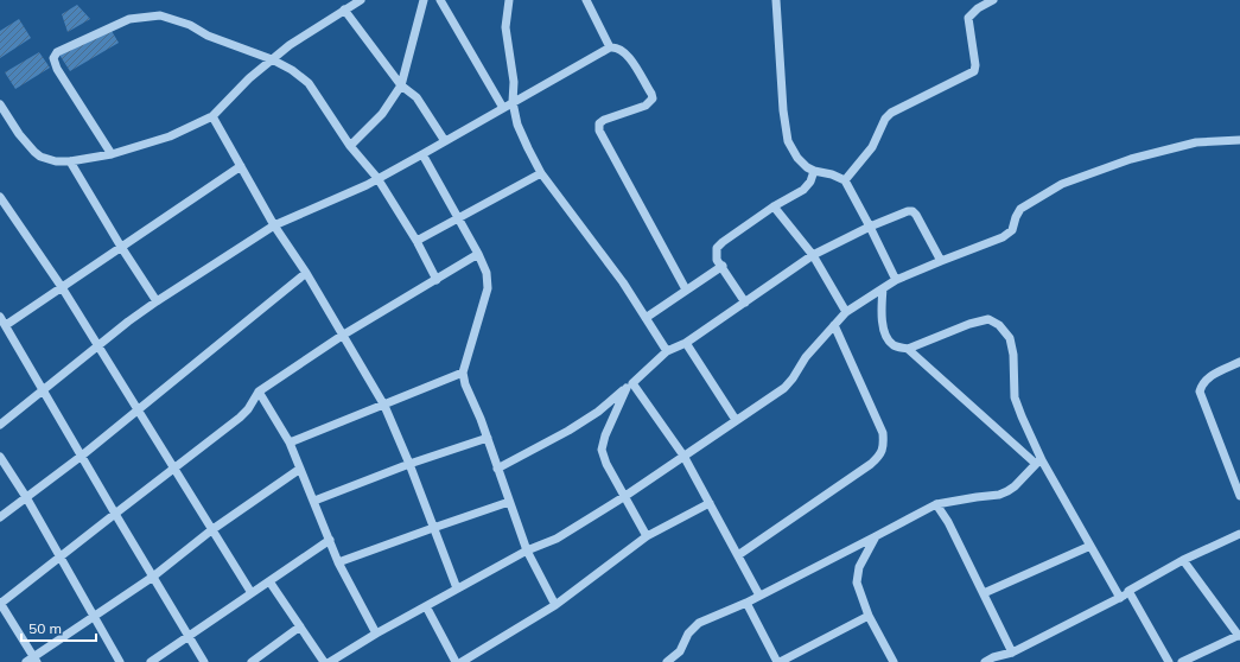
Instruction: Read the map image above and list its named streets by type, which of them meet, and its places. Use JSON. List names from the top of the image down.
{
  "scale_bar": "50 m"
}
